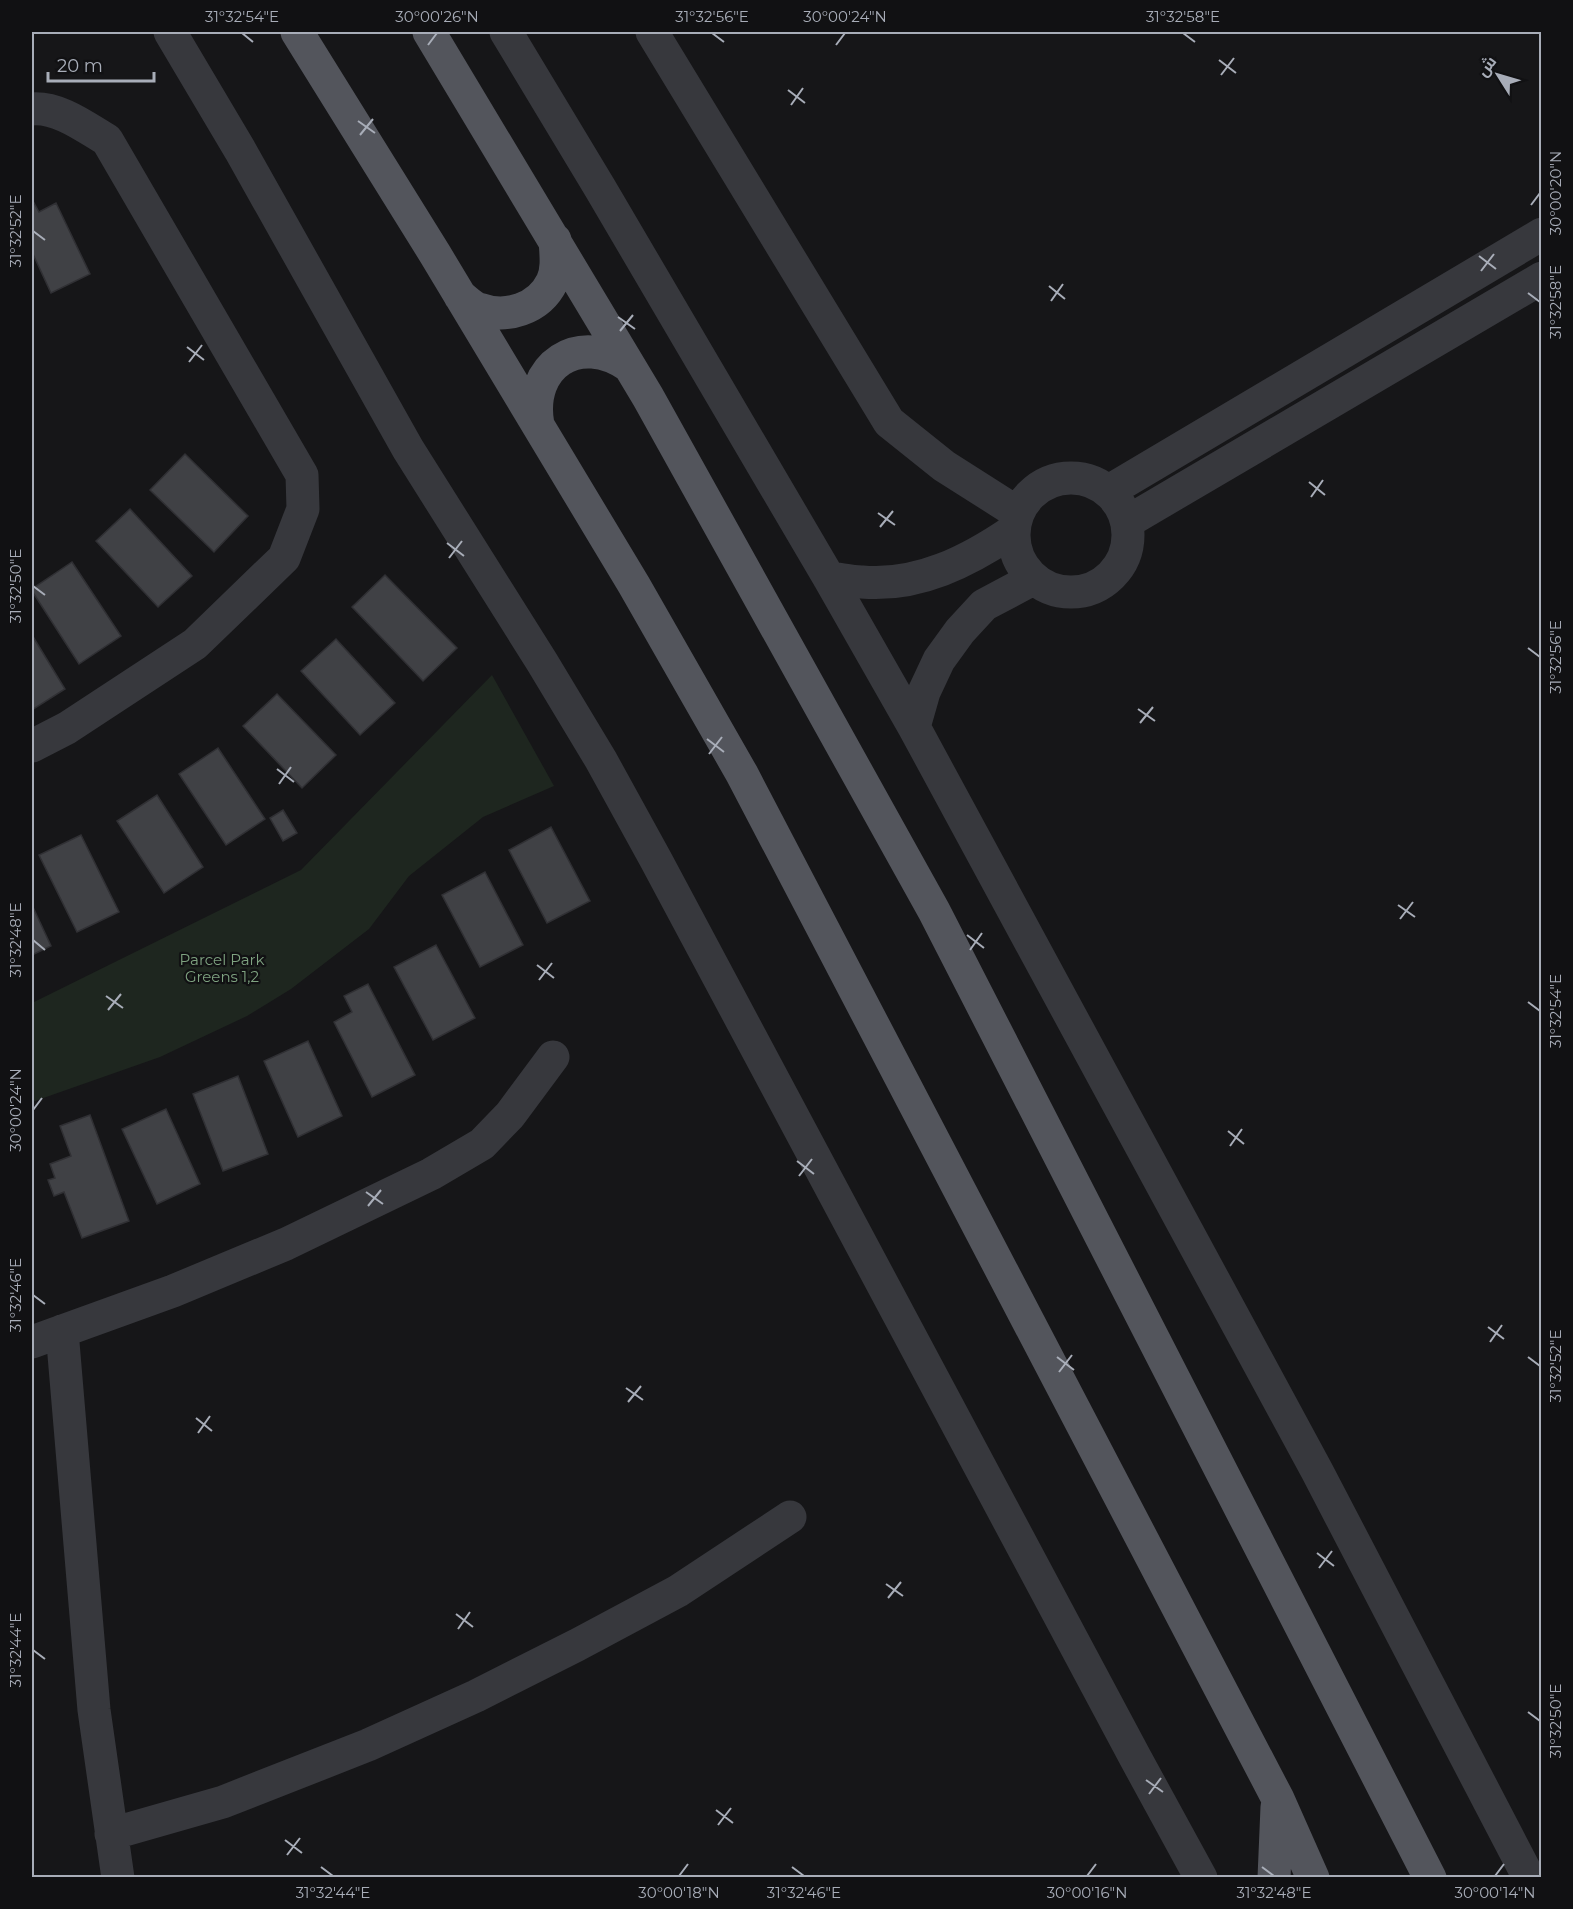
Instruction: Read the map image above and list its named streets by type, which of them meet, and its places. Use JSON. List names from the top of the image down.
{
  "parks": ["Parcel Park Greens 1,2"],
  "scale_bar": "20 m",
  "north": "top left",
  "coordinates": [
    "31°32'54\"E",
    "30°00'26\"N",
    "31°32'56\"E",
    "30°00'24\"N",
    "31°32'58\"E",
    "30°00'20\"N",
    "31°32'52\"E",
    "31°32'50\"E",
    "31°32'48\"E",
    "31°32'46\"E",
    "31°32'44\"E",
    "30°00'18\"N",
    "30°00'16\"N",
    "30°00'14\"N"
  ]
}
